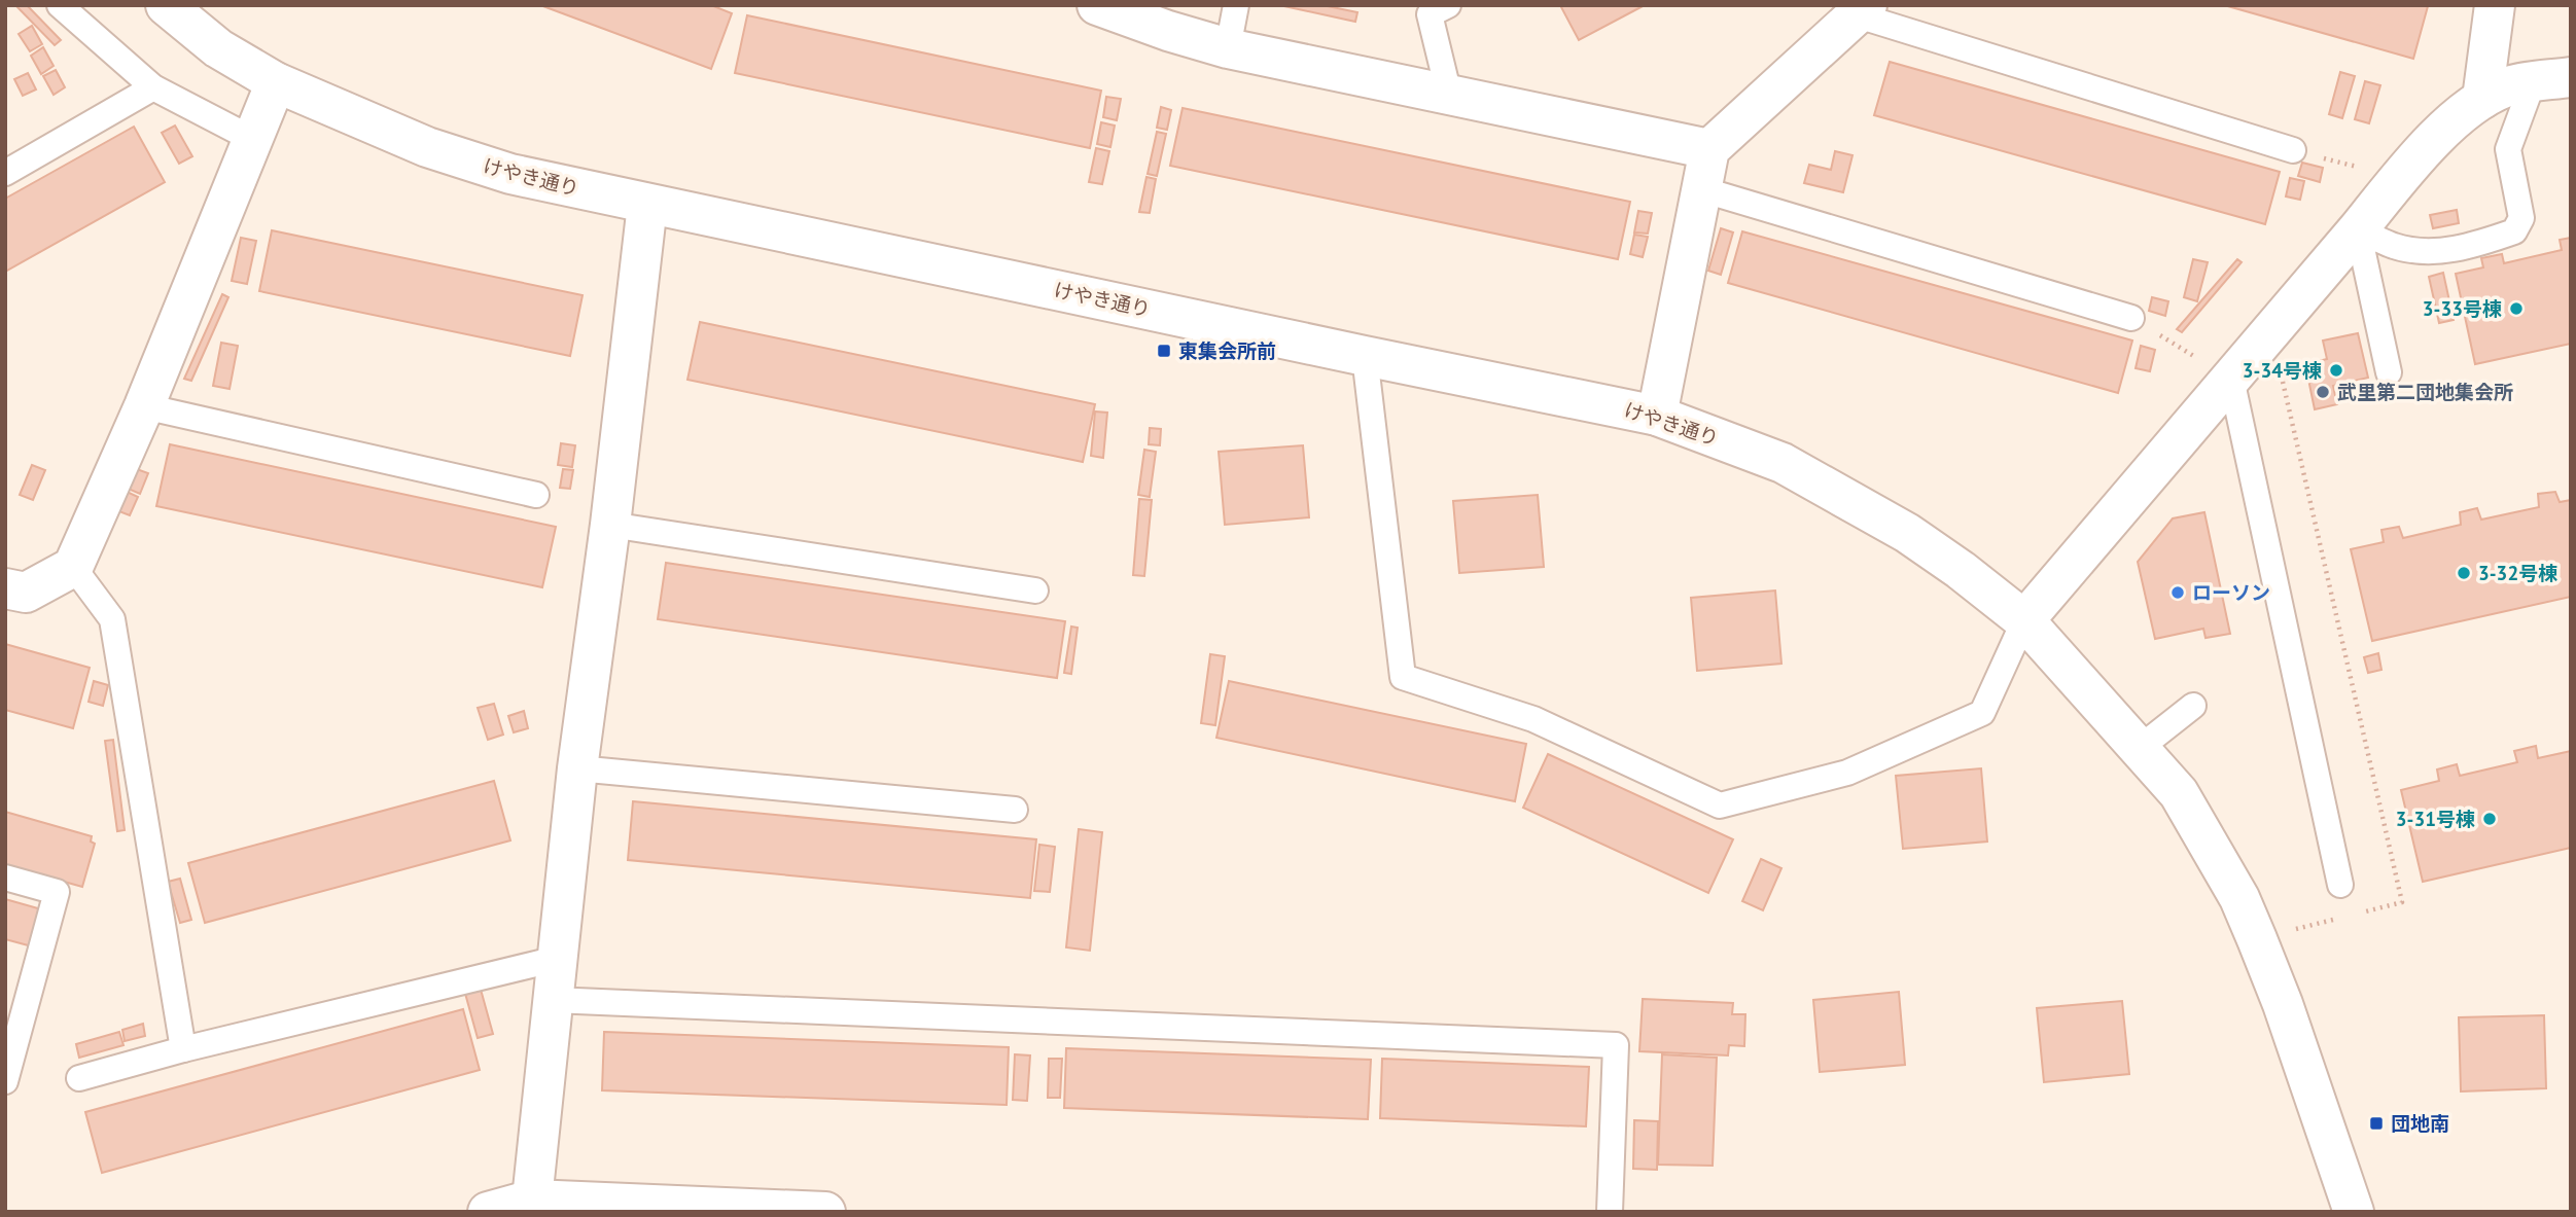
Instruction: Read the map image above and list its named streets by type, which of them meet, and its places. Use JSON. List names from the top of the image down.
{
  "streets": {
    "street": ["けやき通り"]
  },
  "places": {
    "other": [
      "3-33号棟",
      "3-34号棟",
      "武里第二団地集会所",
      "3-32号棟",
      "ローソン",
      "3-31号棟"
    ],
    "transit": ["東集会所前", "団地南"]
  }
}
